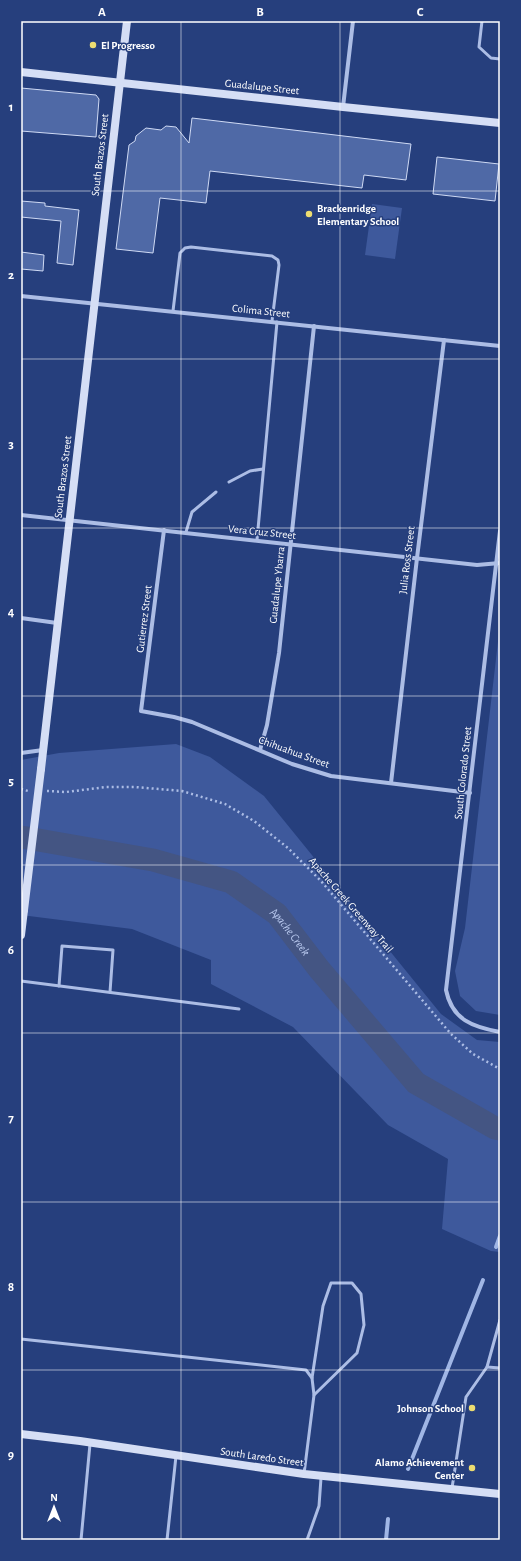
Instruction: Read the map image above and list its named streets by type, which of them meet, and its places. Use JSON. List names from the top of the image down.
{
  "streets": {
    "main road": ["Guadalupe Street", "South Brazos Street", "South Laredo Street"],
    "street": [
      "Colima Street",
      "Vera Cruz Street",
      "Julia Ross Street",
      "Guadalupe Ybarra",
      "Gutierrez Street",
      "Chihuahua Street",
      "South Colorado Street"
    ],
    "path": ["Apache Creek Greenway Trail"]
  },
  "crossings": [
    ["Guadalupe Street", "South Brazos Street"],
    ["South Brazos Street", "Colima Street"],
    ["South Brazos Street", "Vera Cruz Street"],
    ["Colima Street", "Julia Ross Street"],
    ["Colima Street", "Guadalupe Ybarra"],
    ["Vera Cruz Street", "Julia Ross Street"],
    ["Vera Cruz Street", "Guadalupe Ybarra"],
    ["Vera Cruz Street", "Gutierrez Street"],
    ["Vera Cruz Street", "South Colorado Street"],
    ["Julia Ross Street", "Chihuahua Street"],
    ["Guadalupe Ybarra", "Chihuahua Street"],
    ["Gutierrez Street", "Chihuahua Street"],
    ["Chihuahua Street", "South Colorado Street"]
  ],
  "water": ["Apache Creek"],
  "places": [
    "El Progresso",
    "Brackenridge Elementary School",
    "Johnson School",
    "Alamo Achievement Center"
  ],
  "north": "top",
  "grid": {
    "columns": ["A", "B", "C"],
    "rows": [
      "1",
      "2",
      "3",
      "4",
      "5",
      "6",
      "7",
      "8",
      "9"
    ]
  }
}
